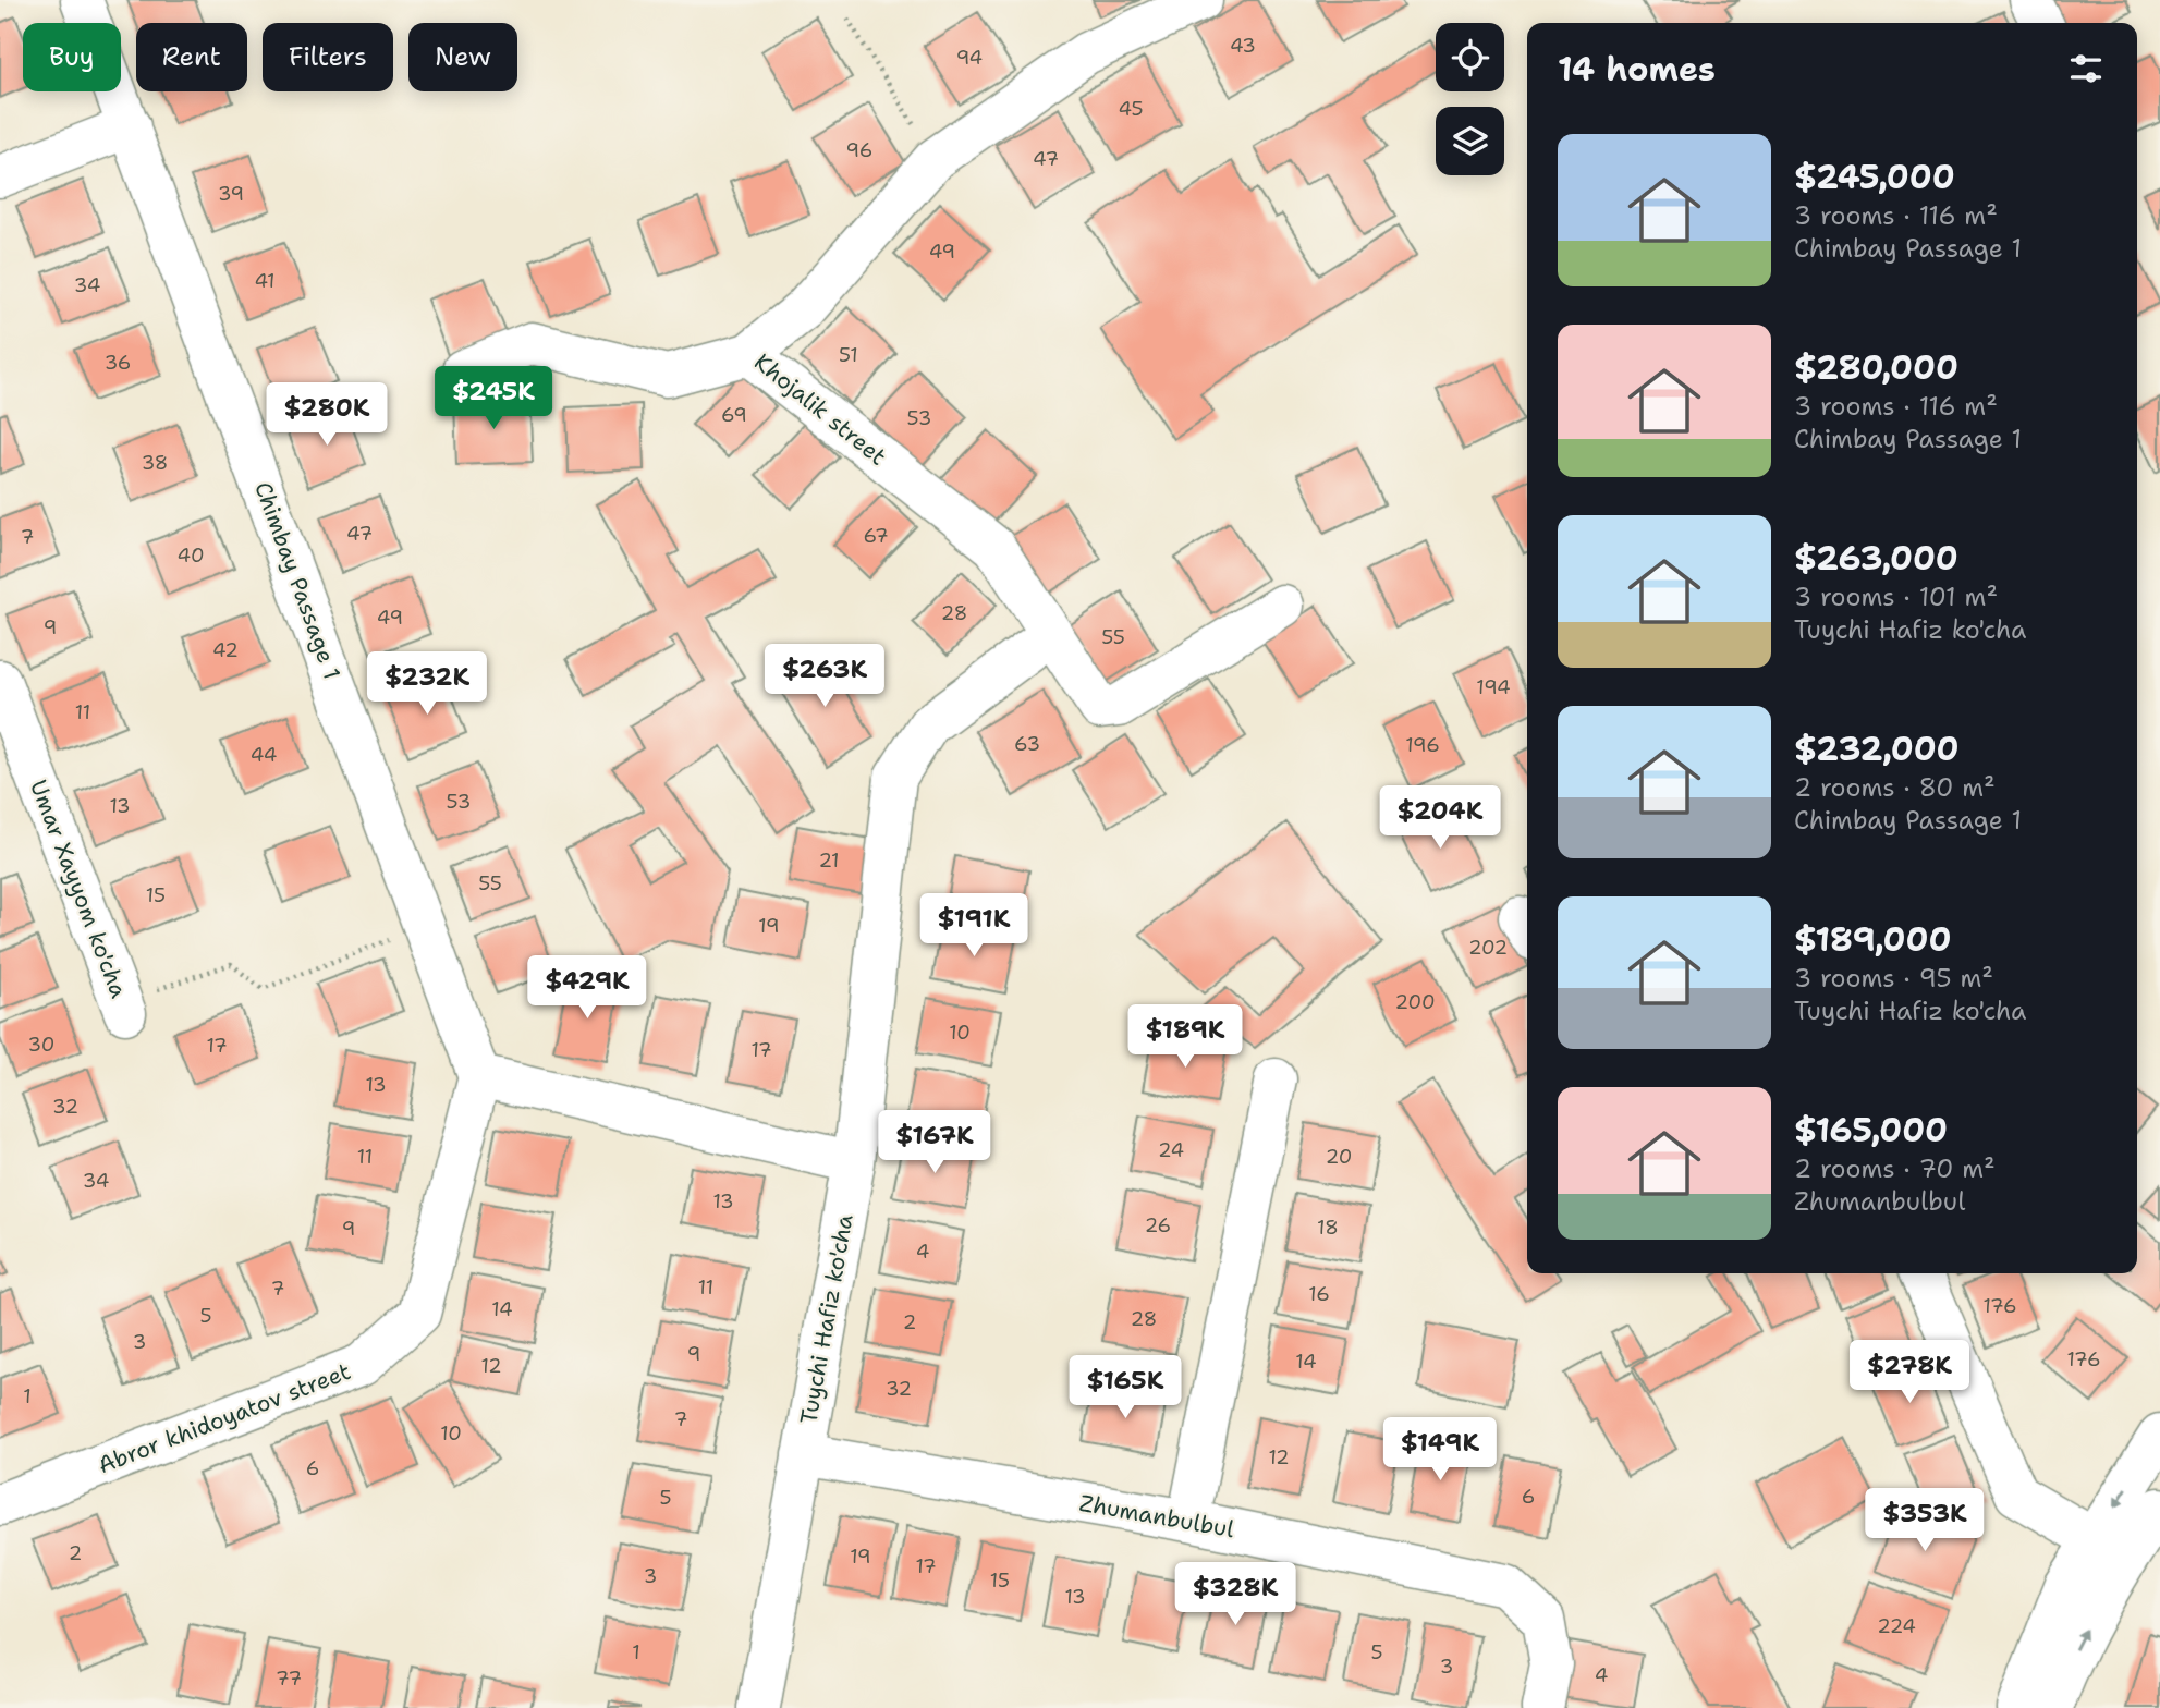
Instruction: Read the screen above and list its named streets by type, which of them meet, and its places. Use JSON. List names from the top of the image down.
{
  "streets": {
    "street": [
      "Khojalik street",
      "Chimbay Passage 1",
      "Umar Xayyom ko'cha",
      "Tuychi Hafiz ko'cha",
      "Abror khidoyatov street",
      "Zhumanbulbul"
    ]
  },
  "crossings": [
    ["Khojalik street", "Tuychi Hafiz ko'cha"],
    ["Chimbay Passage 1", "Abror khidoyatov street"],
    ["Tuychi Hafiz ko'cha", "Zhumanbulbul"]
  ],
  "house_numbers": [
    "43",
    "94",
    "45",
    "96",
    "47",
    "39",
    "49",
    "41",
    "34",
    "51",
    "36",
    "69",
    "53",
    "38",
    "47",
    "67",
    "7",
    "40",
    "28",
    "49",
    "9",
    "55",
    "42",
    "194",
    "11",
    "63",
    "196",
    "44",
    "53",
    "13",
    "21",
    "55",
    "15",
    "19",
    "202",
    "200",
    "10",
    "30",
    "17",
    "17",
    "13",
    "32",
    "24",
    "11",
    "20",
    "34",
    "13",
    "26",
    "18",
    "9",
    "4",
    "11",
    "7",
    "16",
    "176",
    "14",
    "5",
    "28",
    "2",
    "3",
    "9",
    "176",
    "14",
    "12",
    "32",
    "1",
    "7",
    "10",
    "12",
    "6",
    "6",
    "5",
    "2",
    "19",
    "17",
    "3",
    "15",
    "13",
    "224",
    "1",
    "5",
    "3",
    "4",
    "77"
  ],
  "page": {
    "chip": [
      "Buy",
      "Rent",
      "Filters",
      "New"
    ],
    "heading": "14 homes",
    "list": [
      {
        "name": "$245,000",
        "note": "3 rooms · 116 m² · Chimbay Passage 1"
      },
      {
        "name": "$280,000",
        "note": "3 rooms · 116 m² · Chimbay Passage 1"
      },
      {
        "name": "$263,000",
        "note": "3 rooms · 101 m² · Tuychi Hafiz ko'cha"
      },
      {
        "name": "$232,000",
        "note": "2 rooms · 80 m² · Chimbay Passage 1"
      },
      {
        "name": "$189,000",
        "note": "3 rooms · 95 m² · Tuychi Hafiz ko'cha"
      },
      {
        "name": "$165,000",
        "note": "2 rooms · 70 m² · Zhumanbulbul"
      }
    ],
    "price": [
      "$245K",
      "$280K",
      "$263K",
      "$232K",
      "$204K",
      "$191K",
      "$429K",
      "$189K",
      "$167K",
      "$278K",
      "$165K",
      "$149K",
      "$353K",
      "$328K"
    ]
  }
}
